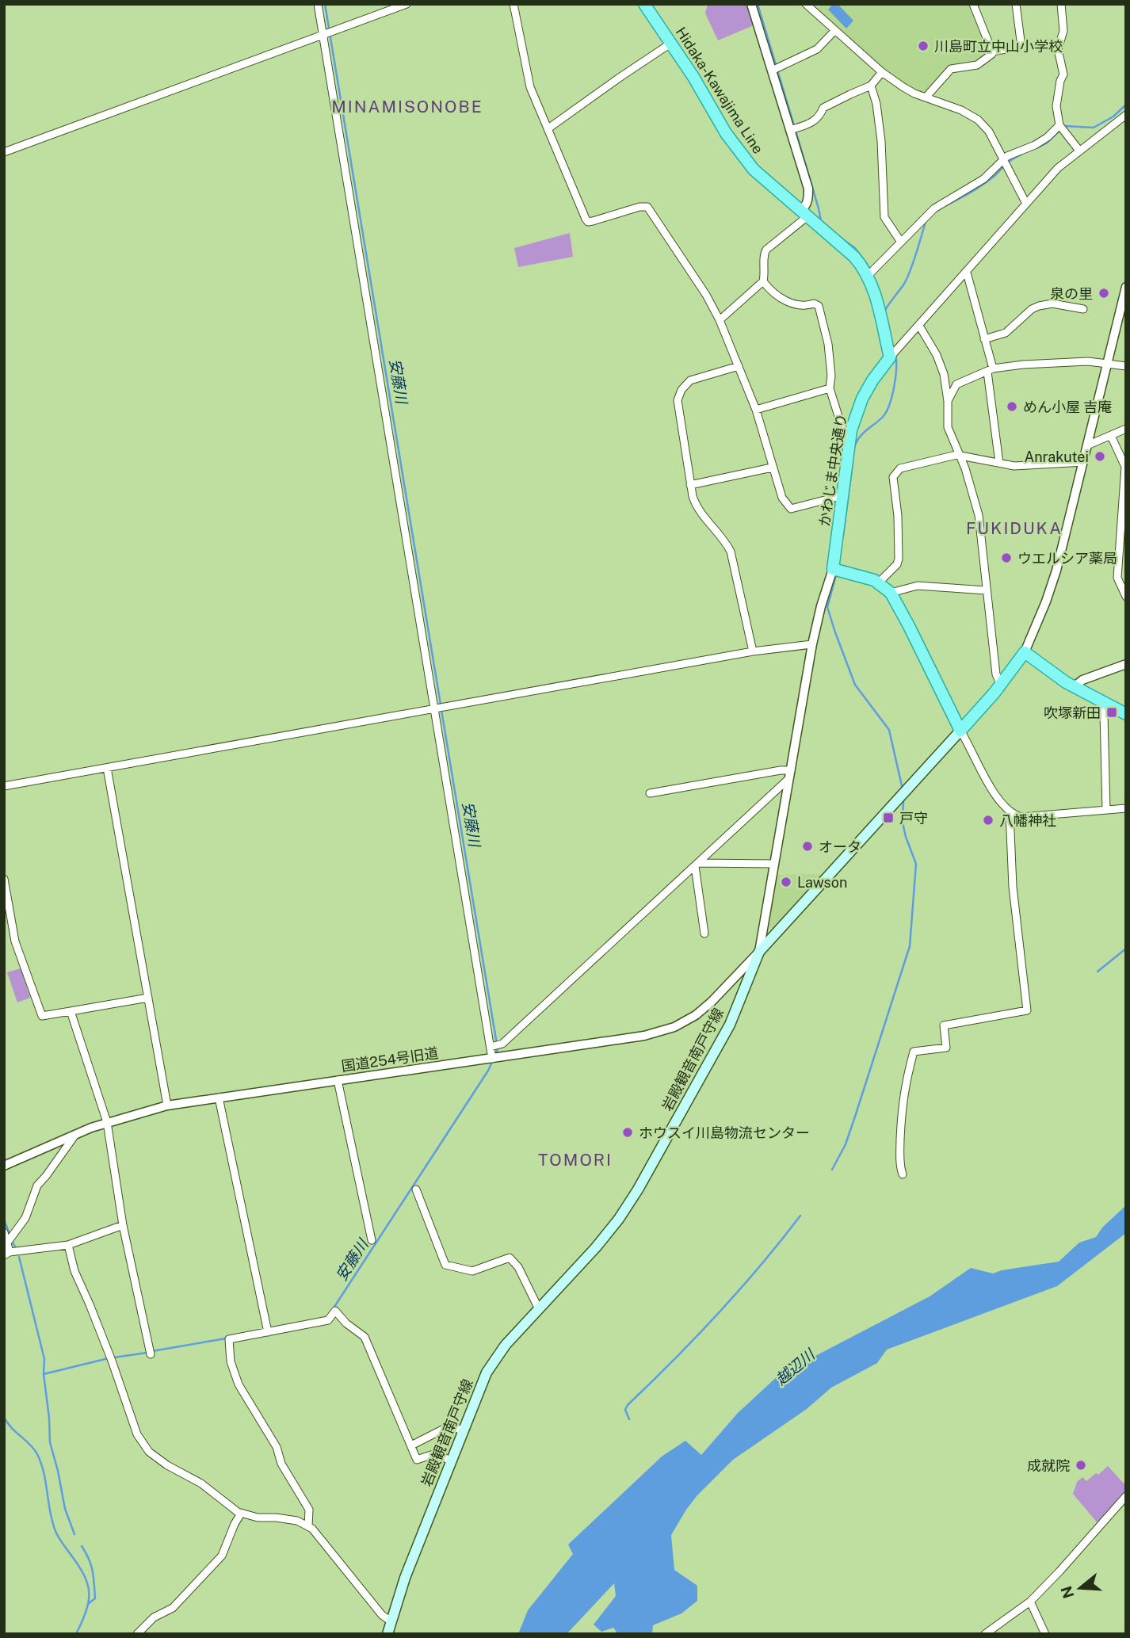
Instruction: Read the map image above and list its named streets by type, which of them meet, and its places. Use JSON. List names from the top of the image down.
{
  "streets": {
    "main road": ["Hidaka-Kawajima Line", "かわじま中央通り", "岩殿観音南戸守線"],
    "street": ["国道254号旧道"]
  },
  "crossings": [
    ["かわじま中央通り", "国道254号旧道"],
    ["かわじま中央通り", "岩殿観音南戸守線"],
    ["国道254号旧道", "岩殿観音南戸守線"]
  ],
  "districts": ["MINAMISONOBE", "FUKIDUKA", "TOMORI"],
  "water": ["安藤川", "越辺川"],
  "places": {
    "other": [
      "川島町立中山小学校",
      "泉の里",
      "めん小屋 吉庵",
      "Anrakutei",
      "ウエルシア薬局",
      "八幡神社",
      "オータ",
      "Lawson",
      "ホウスイ川島物流センター",
      "成就院"
    ],
    "transit": ["吹塚新田", "戸守"]
  },
  "north": "left"
}
